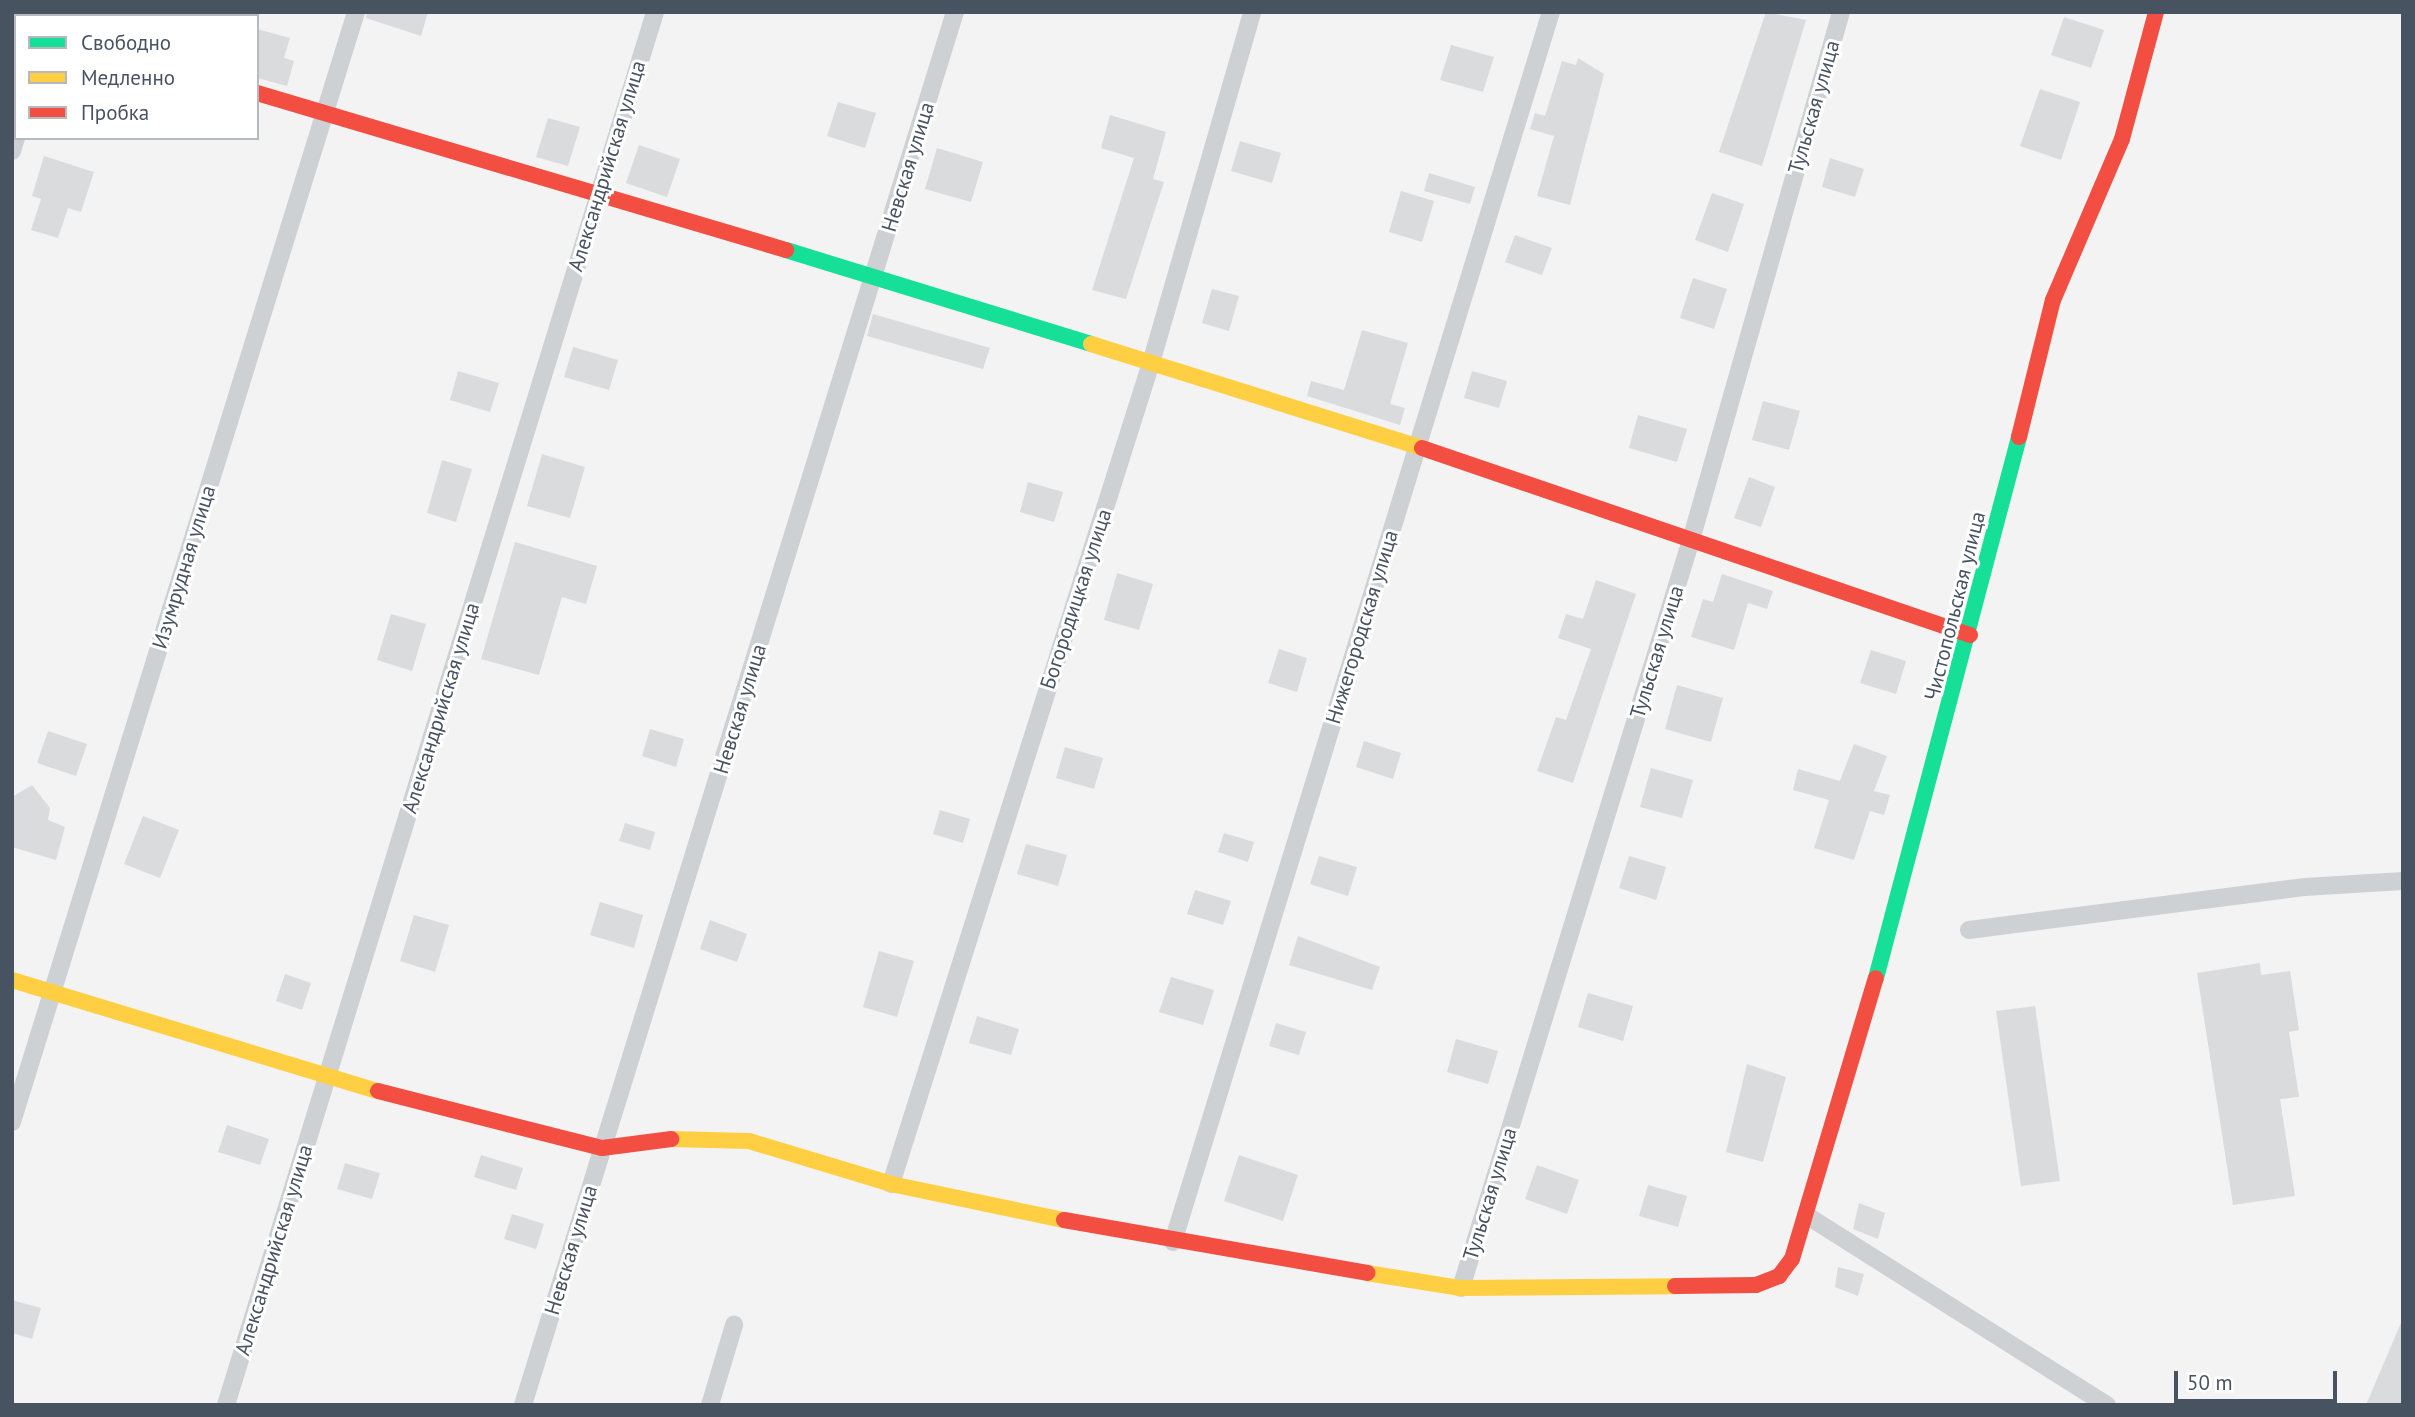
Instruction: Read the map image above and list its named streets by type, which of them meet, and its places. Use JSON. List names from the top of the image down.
{
  "streets": {
    "street": [
      "Тульская улица",
      "Александрийская улица",
      "Невская улица",
      "Изумрудная улица",
      "Богородицкая улица",
      "Чистопольская улица",
      "Нижегородская улица"
    ]
  },
  "crossings": [
    ["Тульская улица", "Чистопольская улица"],
    ["Александрийская улица", "Чистопольская улица"],
    ["Невская улица", "Чистопольская улица"],
    ["Изумрудная улица", "Чистопольская улица"],
    ["Богородицкая улица", "Чистопольская улица"],
    ["Чистопольская улица", "Нижегородская улица"]
  ],
  "legend": ["Свободно", "Медленно", "Пробка"],
  "scale_bar": "50 m"
}
